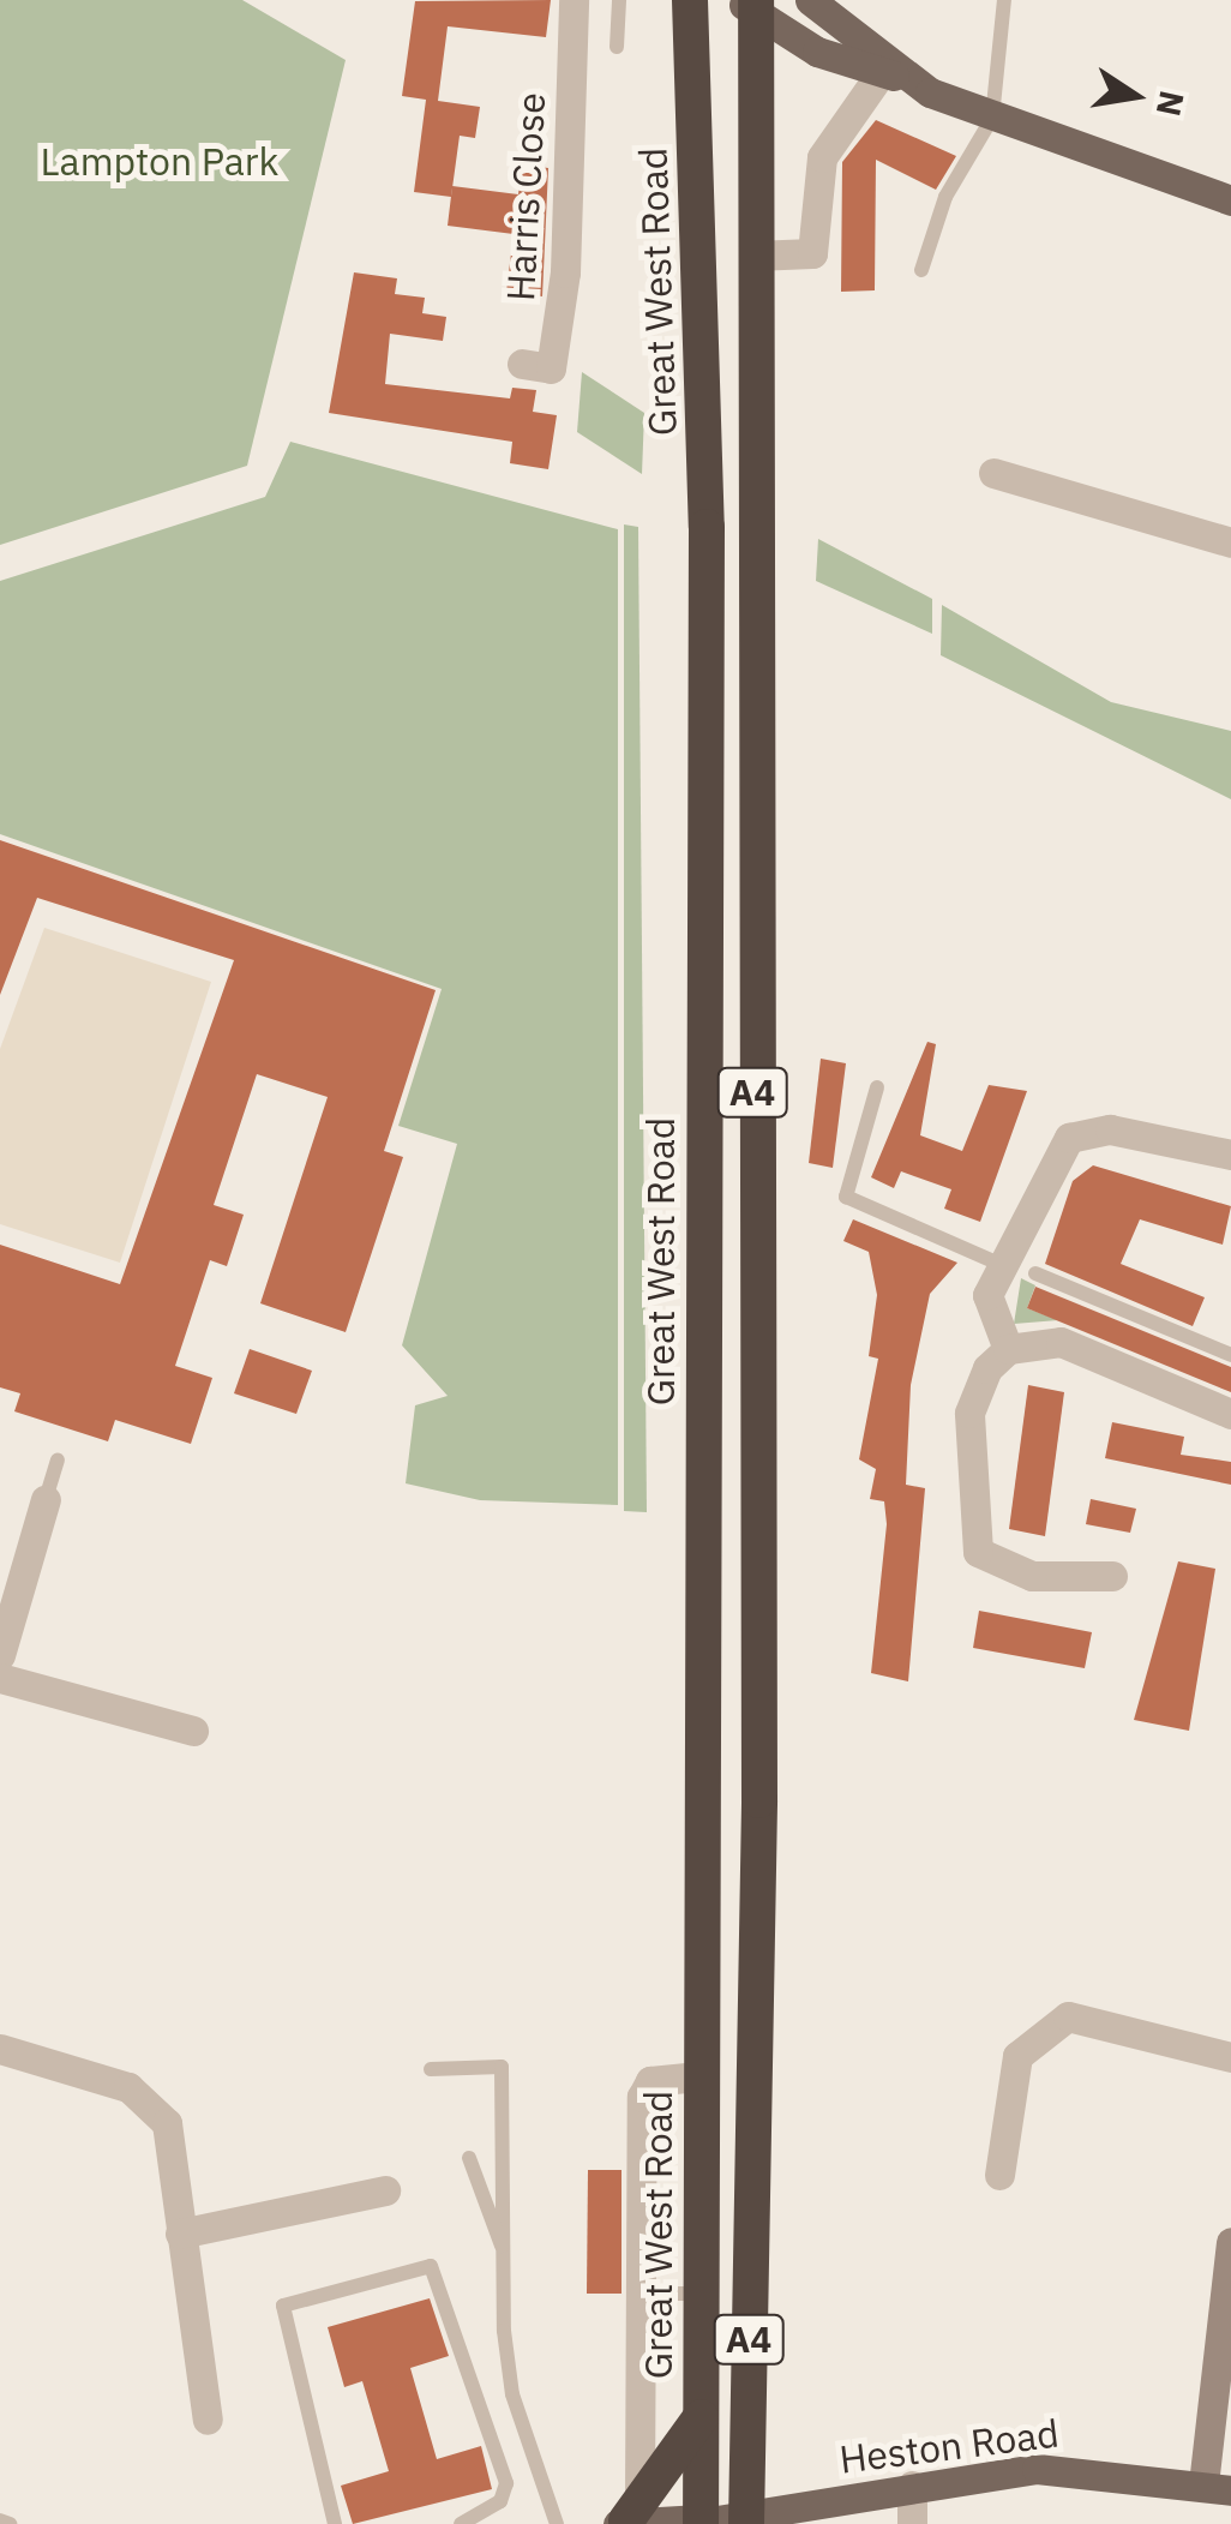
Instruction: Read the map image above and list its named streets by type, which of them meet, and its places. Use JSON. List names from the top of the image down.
{
  "streets": {
    "highway": ["Great West Road", "A4"],
    "main road": ["Heston Road"],
    "street": ["Harris Close"]
  },
  "crossings": [
    ["Great West Road", "Heston Road"],
    ["A4", "Heston Road"]
  ],
  "parks": ["Lampton Park"],
  "north": "right"
}
